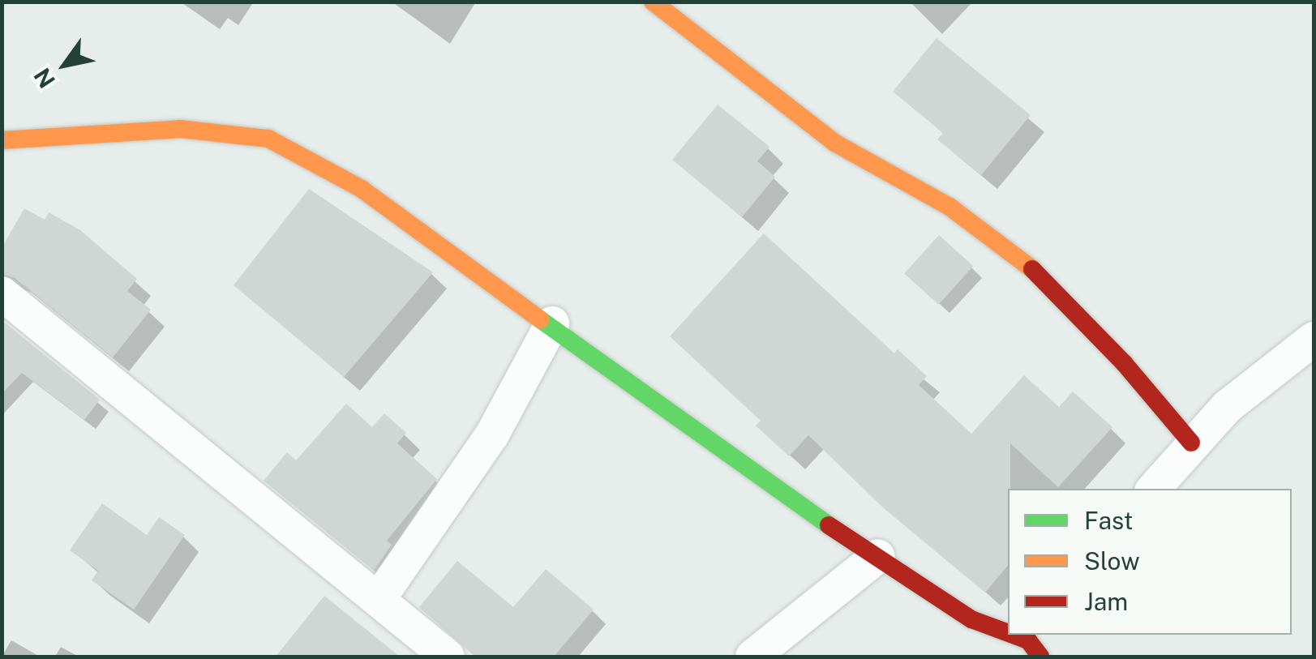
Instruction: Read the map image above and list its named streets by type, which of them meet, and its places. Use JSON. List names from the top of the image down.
{
  "legend": ["Fast", "Slow", "Jam"],
  "north": "bottom left"
}
